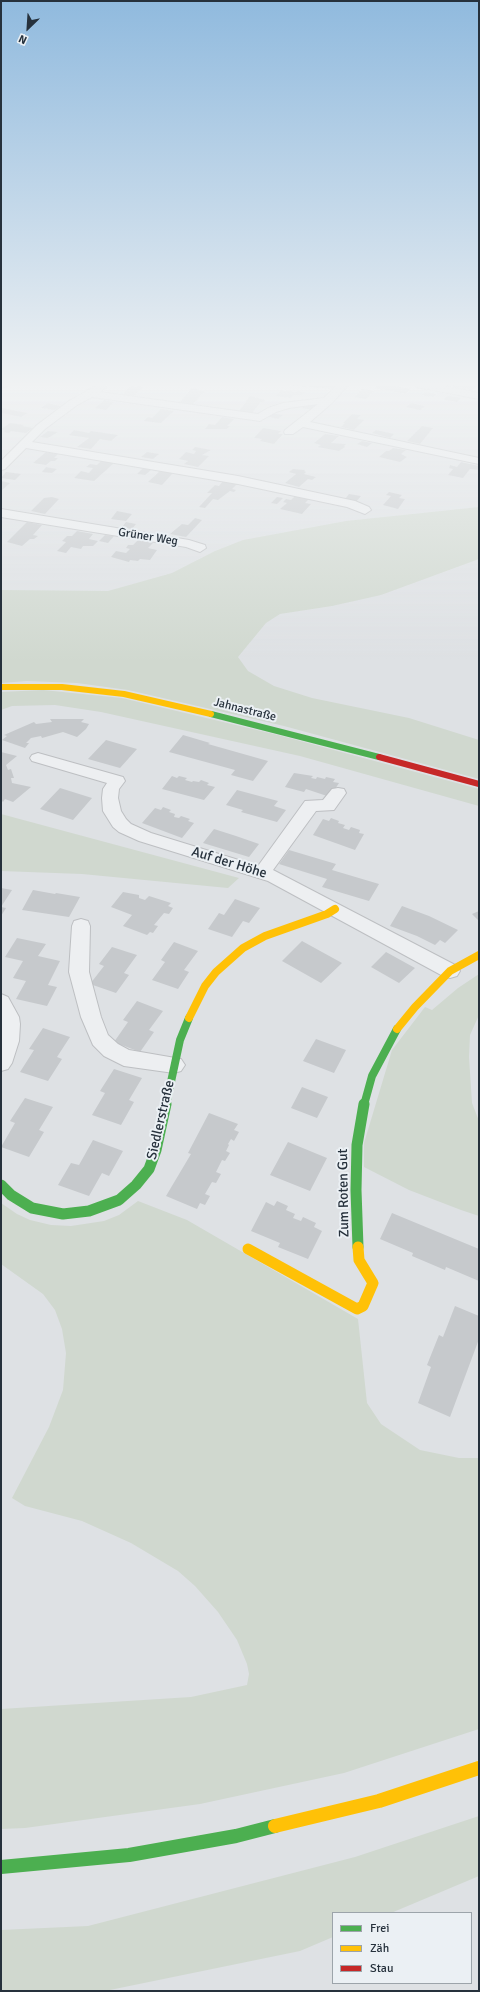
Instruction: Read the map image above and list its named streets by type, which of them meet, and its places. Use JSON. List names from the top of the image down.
{
  "streets": {
    "street": [
      "Grüner Weg",
      "Jahnastraße",
      "Auf der Höhe",
      "Siedlerstraße",
      "Zum Roten Gut"
    ]
  },
  "crossings": [
    ["Auf der Höhe", "Siedlerstraße"],
    ["Auf der Höhe", "Zum Roten Gut"]
  ],
  "legend": ["Frei", "Zäh", "Stau"],
  "north": "bottom left"
}
